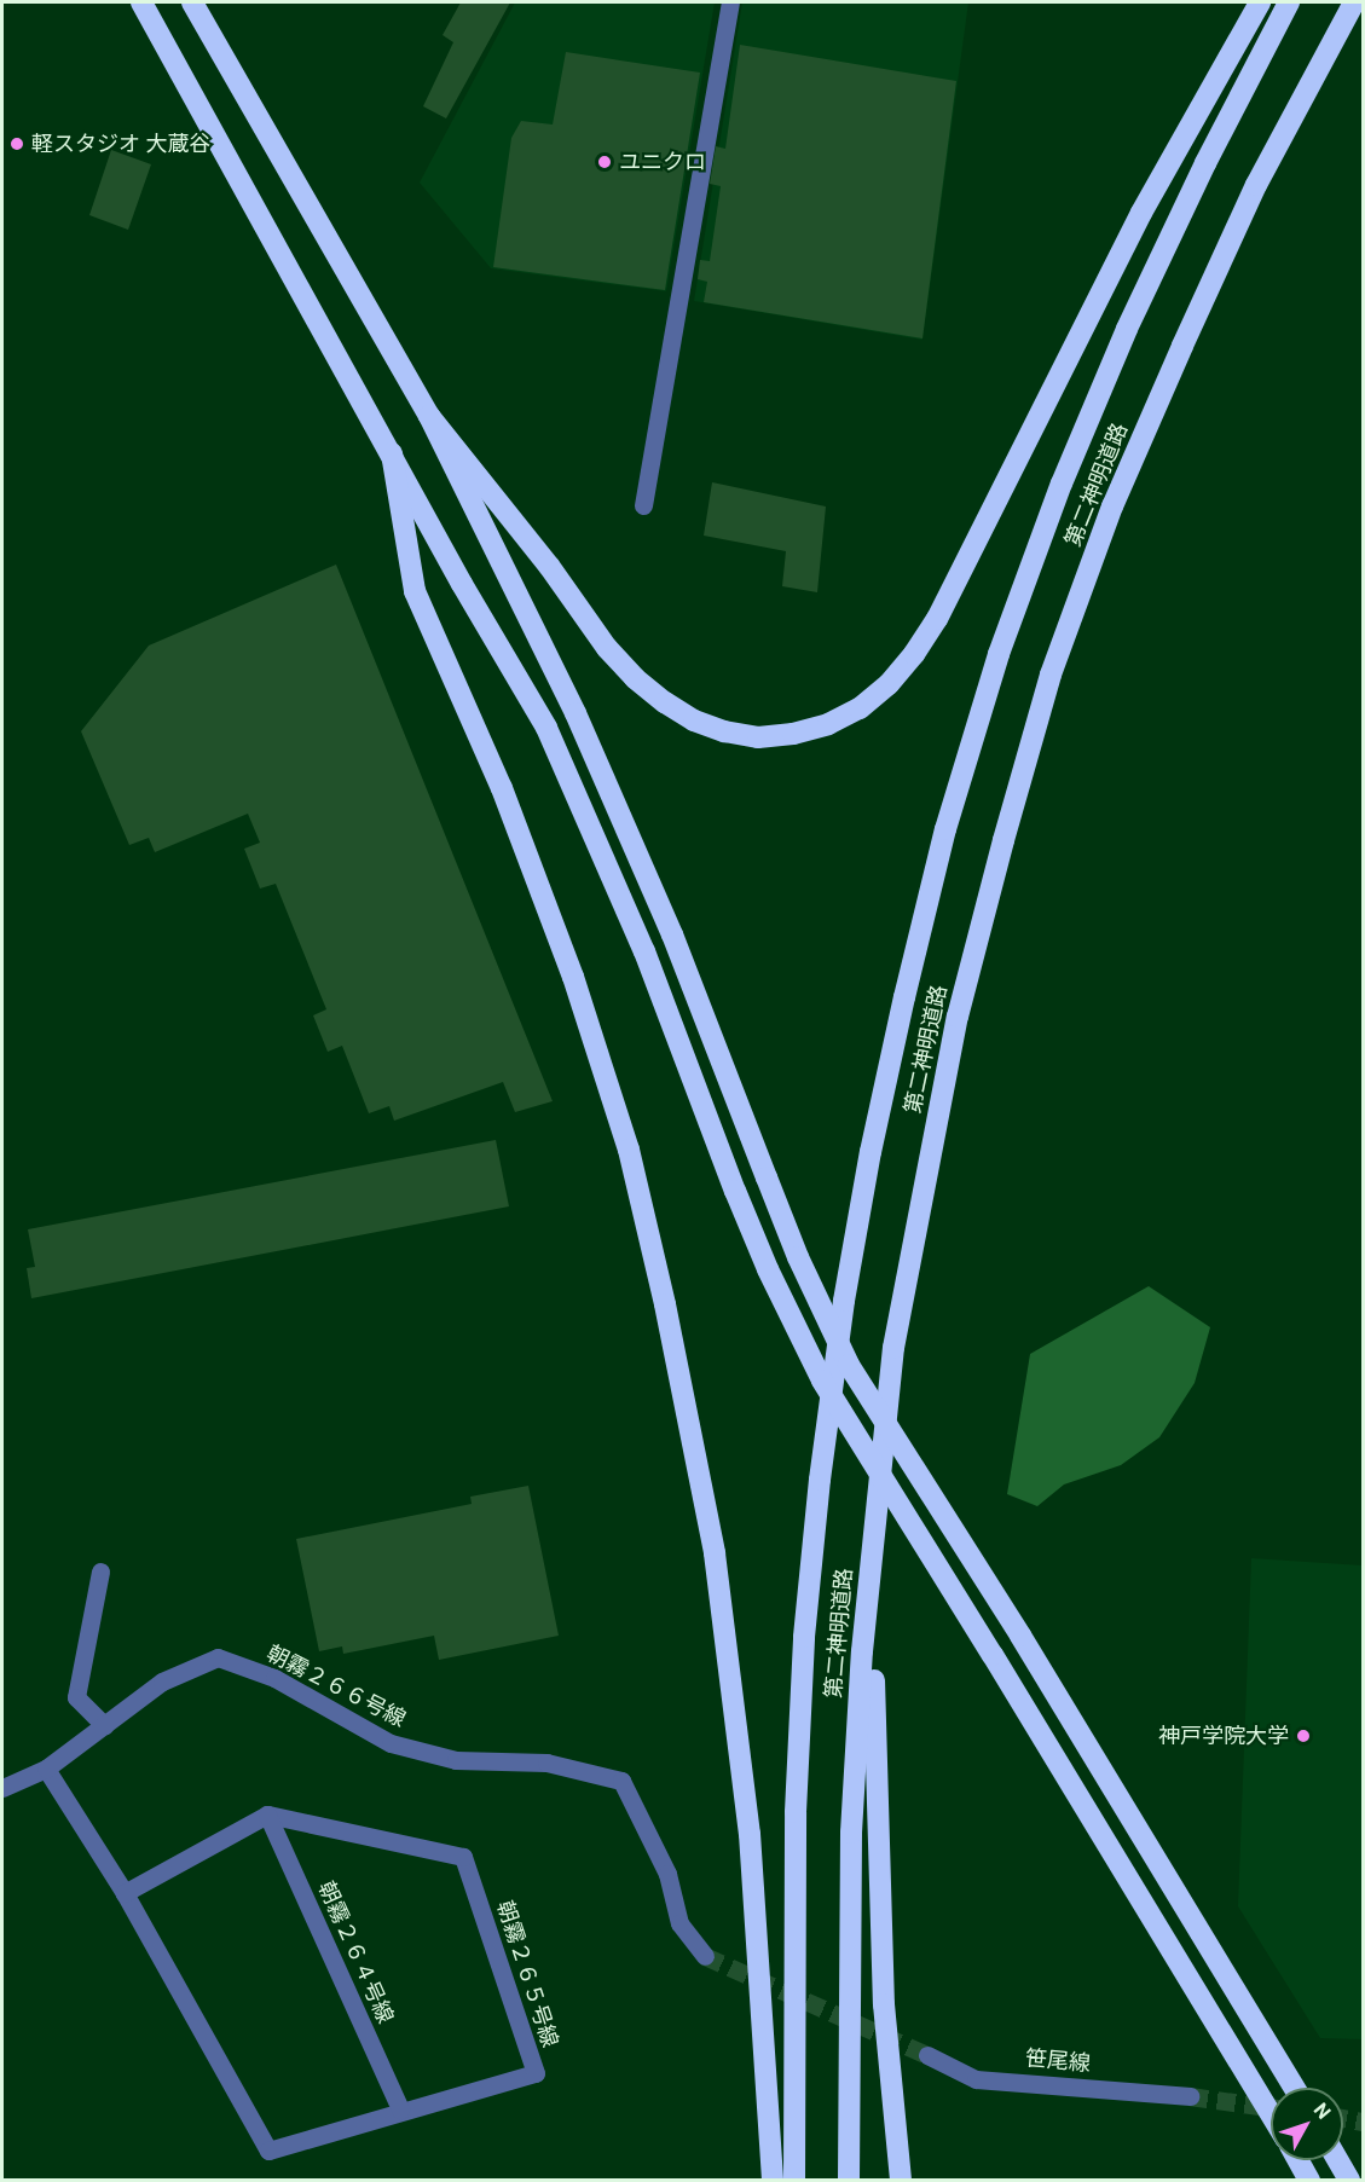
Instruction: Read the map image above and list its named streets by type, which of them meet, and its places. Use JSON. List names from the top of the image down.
{
  "streets": {
    "highway": ["第二神明道路"],
    "street": [
      "朝霧２６６号線",
      "朝霧２６４号線",
      "朝霧２６５号線",
      "笹尾線"
    ]
  },
  "crossings": [
    ["朝霧２６６号線", "朝霧２６５号線"],
    ["朝霧２６４号線", "朝霧２６５号線"]
  ],
  "places": ["軽スタジオ 大蔵谷", "ユニクロ", "神戸学院大学"],
  "north": "top right"
}
